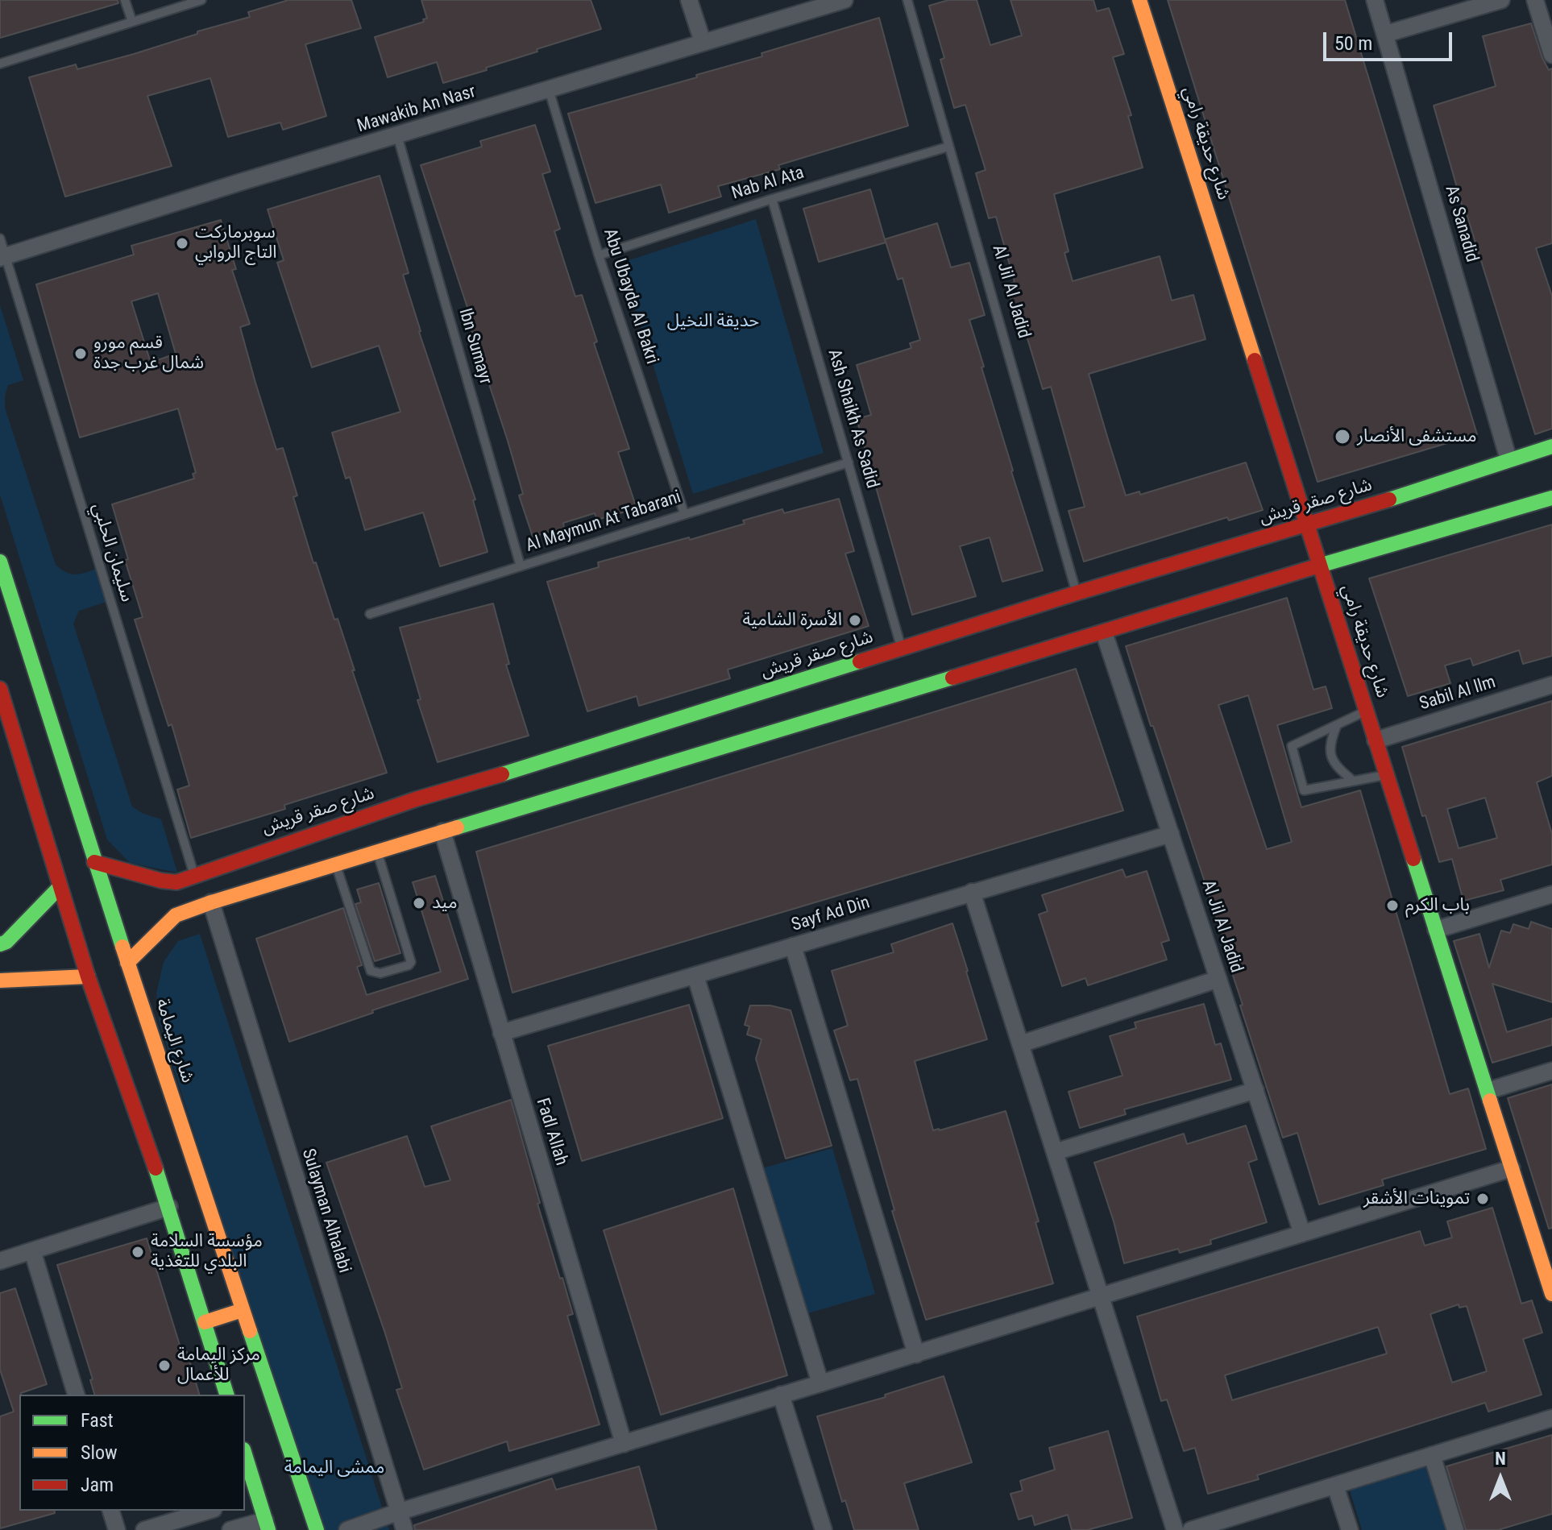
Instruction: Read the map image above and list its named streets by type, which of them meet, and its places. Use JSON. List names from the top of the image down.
{
  "streets": {
    "street": [
      "Mawakib An Nasr",
      "شارع حديقة رامي",
      "As Sanadid",
      "Al Jil Al Jadid",
      "شارع صقر قريش",
      "Sabil Al llm",
      "Sayf Ad Din",
      "شارع اليمامة",
      "Fadl Allah",
      "Sulayman Alhalabi"
    ],
    "lane": [
      "Nab Al Ata",
      "Abu Ubayda Al Bakri",
      "Ibn Sumayr",
      "Ash Shaikh As Sadid",
      "Al Maymun At Tabarani",
      "سليمان الحلبي"
    ]
  },
  "crossings": [
    ["Mawakib An Nasr", "Abu Ubayda Al Bakri"],
    ["Mawakib An Nasr", "Ibn Sumayr"],
    ["Mawakib An Nasr", "سليمان الحلبي"],
    ["شارع حديقة رامي", "شارع صقر قريش"],
    ["شارع حديقة رامي", "Sabil Al llm"],
    ["Nab Al Ata", "Al Jil Al Jadid"],
    ["Nab Al Ata", "Abu Ubayda Al Bakri"],
    ["Nab Al Ata", "Ash Shaikh As Sadid"],
    ["As Sanadid", "شارع صقر قريش"],
    ["Al Jil Al Jadid", "شارع صقر قريش"],
    ["Al Jil Al Jadid", "Sayf Ad Din"],
    ["Abu Ubayda Al Bakri", "Al Maymun At Tabarani"],
    ["Ibn Sumayr", "Al Maymun At Tabarani"],
    ["Ash Shaikh As Sadid", "شارع صقر قريش"],
    ["Ash Shaikh As Sadid", "Al Maymun At Tabarani"],
    ["شارع صقر قريش", "سليمان الحلبي"],
    ["شارع صقر قريش", "شارع اليمامة"],
    ["Sayf Ad Din", "Fadl Allah"]
  ],
  "parks": ["حديقة النخيل", "ممشى اليمامة"],
  "places": [
    "سوبرماركت التاج الروابي",
    "قسم مورو شمال غرب جدة",
    "مستشفى الأنصار",
    "الأسرة الشامية",
    "ميد",
    "باب الكرم",
    "تموينات الأشقر",
    "مؤسسة السلامة البلدي للتغذية",
    "مركز اليمامة للأعمال"
  ],
  "legend": ["Fast", "Slow", "Jam"],
  "scale_bar": "50 m",
  "north": "top"
}
